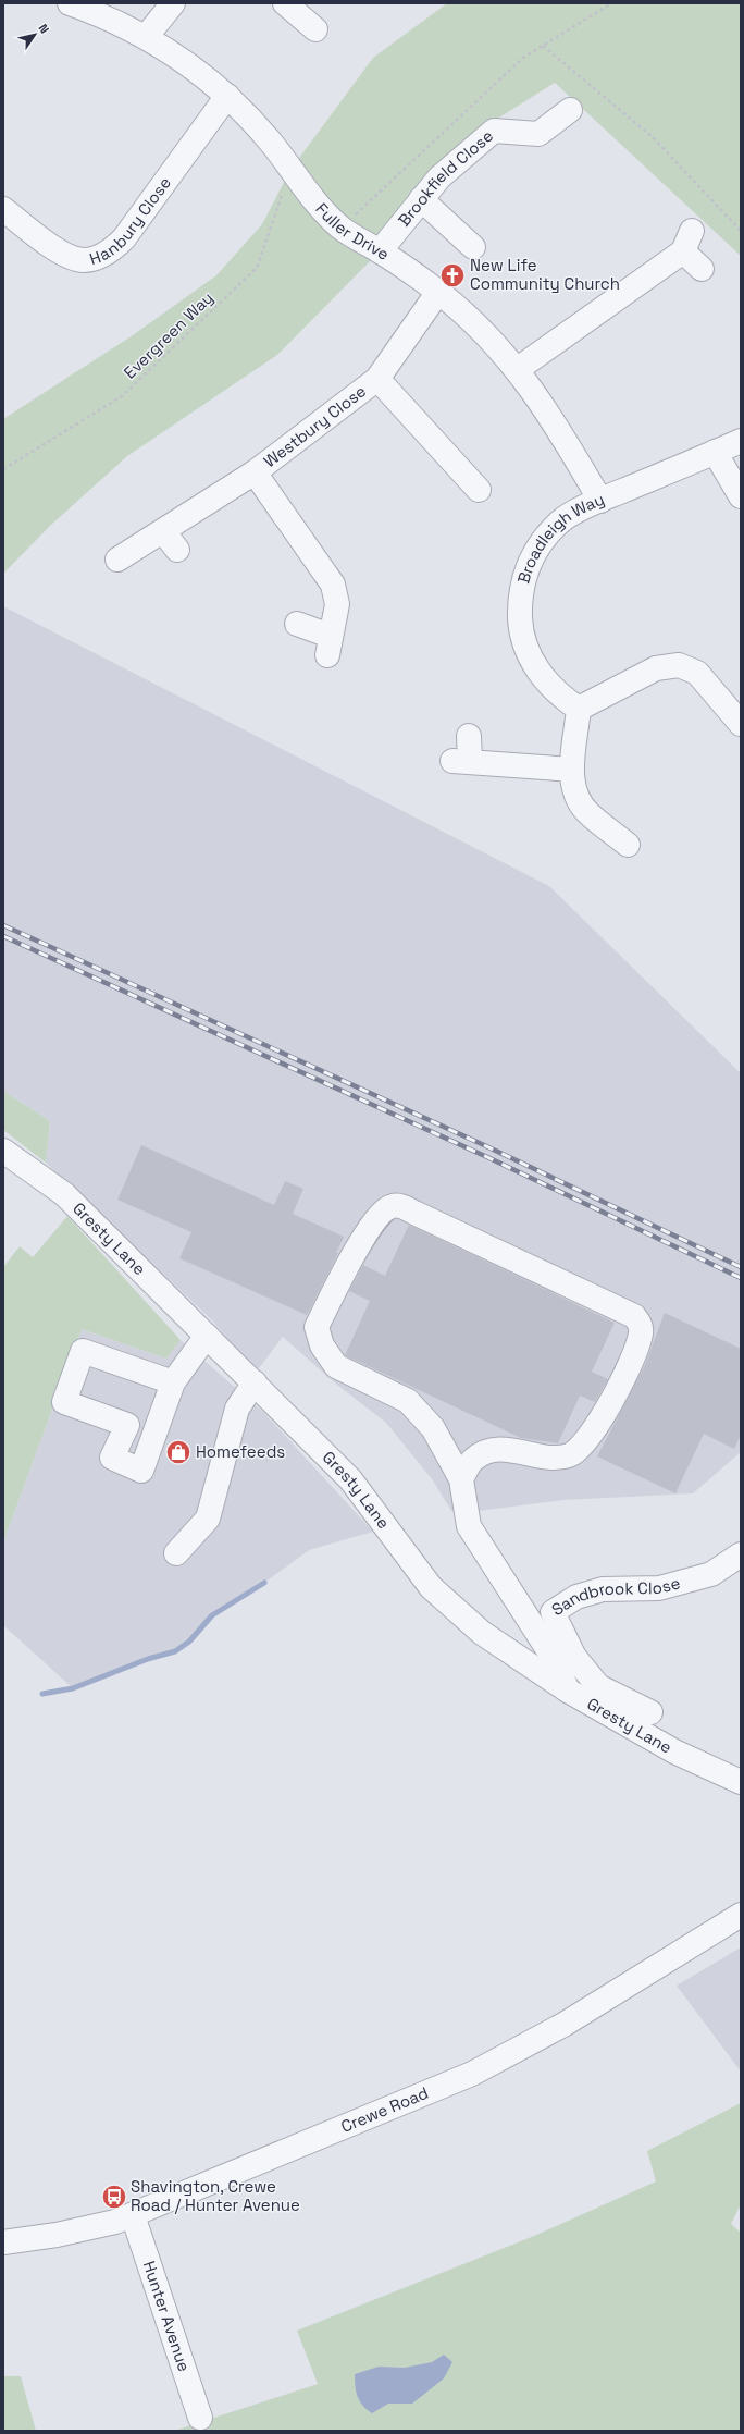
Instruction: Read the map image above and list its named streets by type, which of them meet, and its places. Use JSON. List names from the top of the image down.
{
  "streets": {
    "street": [
      "Brookfield Close",
      "Hanbury Close",
      "Fuller Drive",
      "Westbury Close",
      "Broadleigh Way",
      "Gresty Lane",
      "Sandbrook Close",
      "Crewe Road",
      "Hunter Avenue"
    ],
    "path": ["Evergreen Way"]
  },
  "crossings": [
    ["Brookfield Close", "Fuller Drive"],
    ["Hanbury Close", "Fuller Drive"],
    ["Fuller Drive", "Evergreen Way"],
    ["Fuller Drive", "Westbury Close"],
    ["Fuller Drive", "Broadleigh Way"],
    ["Crewe Road", "Hunter Avenue"]
  ],
  "places": {
    "church": ["New Life Community Church"],
    "shop": ["Homefeeds"],
    "bus stop": ["Shavington, Crewe Road / Hunter Avenue"]
  },
  "north": "top right"
}
